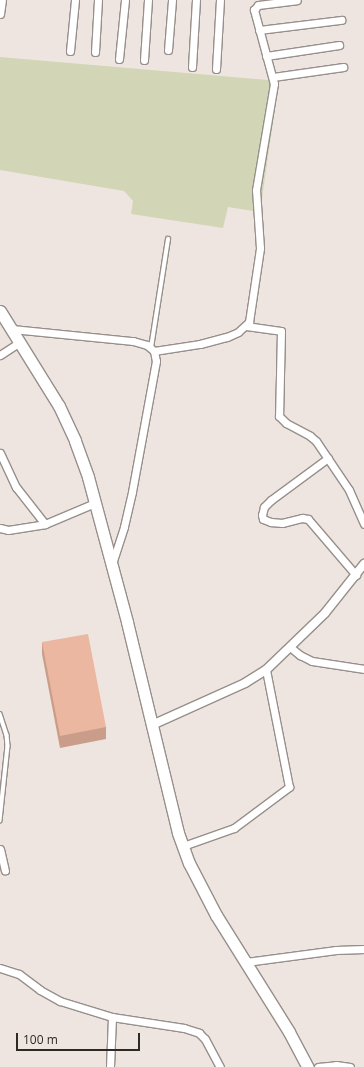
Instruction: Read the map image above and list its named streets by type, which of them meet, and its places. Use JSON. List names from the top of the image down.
{
  "scale_bar": "100 m"
}
